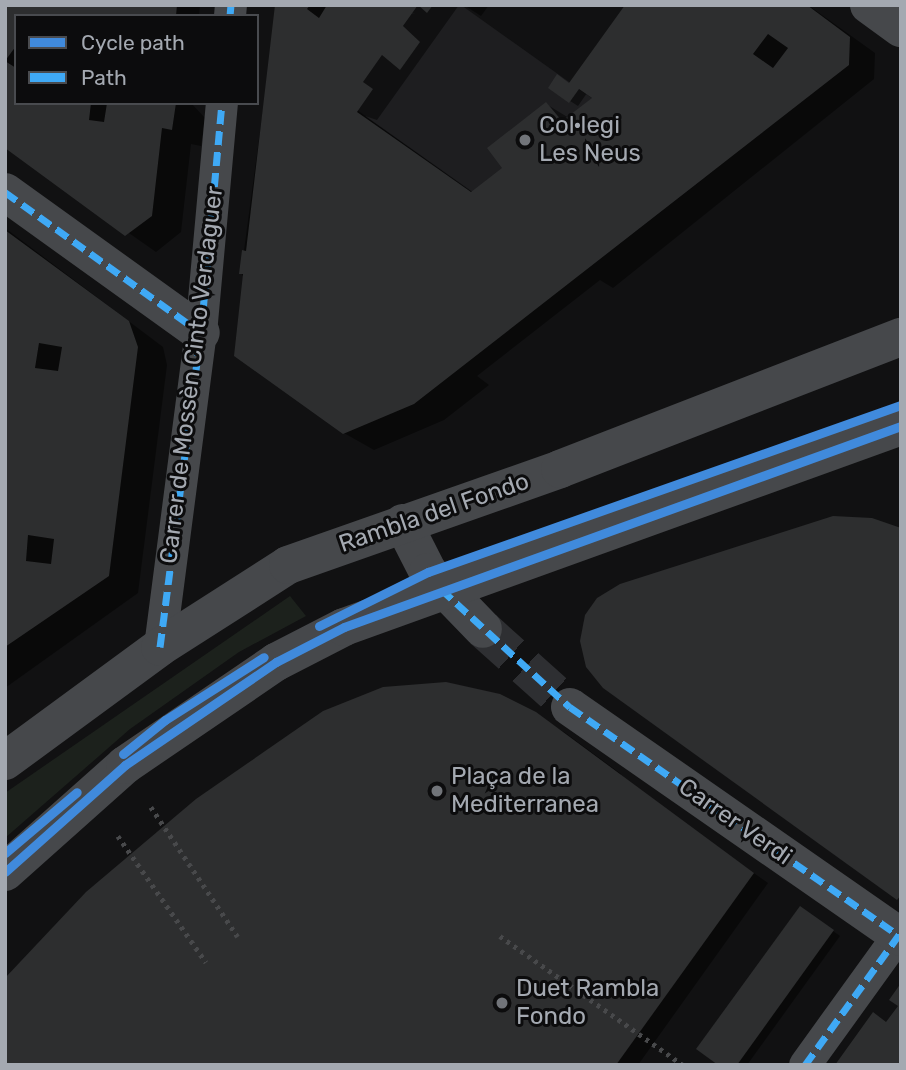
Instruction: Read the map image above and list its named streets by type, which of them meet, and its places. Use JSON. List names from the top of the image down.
{
  "streets": {
    "street": ["Carrer de Mossèn Cinto Verdaguer", "Rambla del Fondo", "Carrer Verdi"]
  },
  "crossings": [
    ["Carrer de Mossèn Cinto Verdaguer", "Rambla del Fondo"]
  ],
  "places": ["Col·legi Les Neus", "Plaça de la Mediterranea", "Duet Rambla Fondo"],
  "legend": ["Cycle path", "Path"]
}
